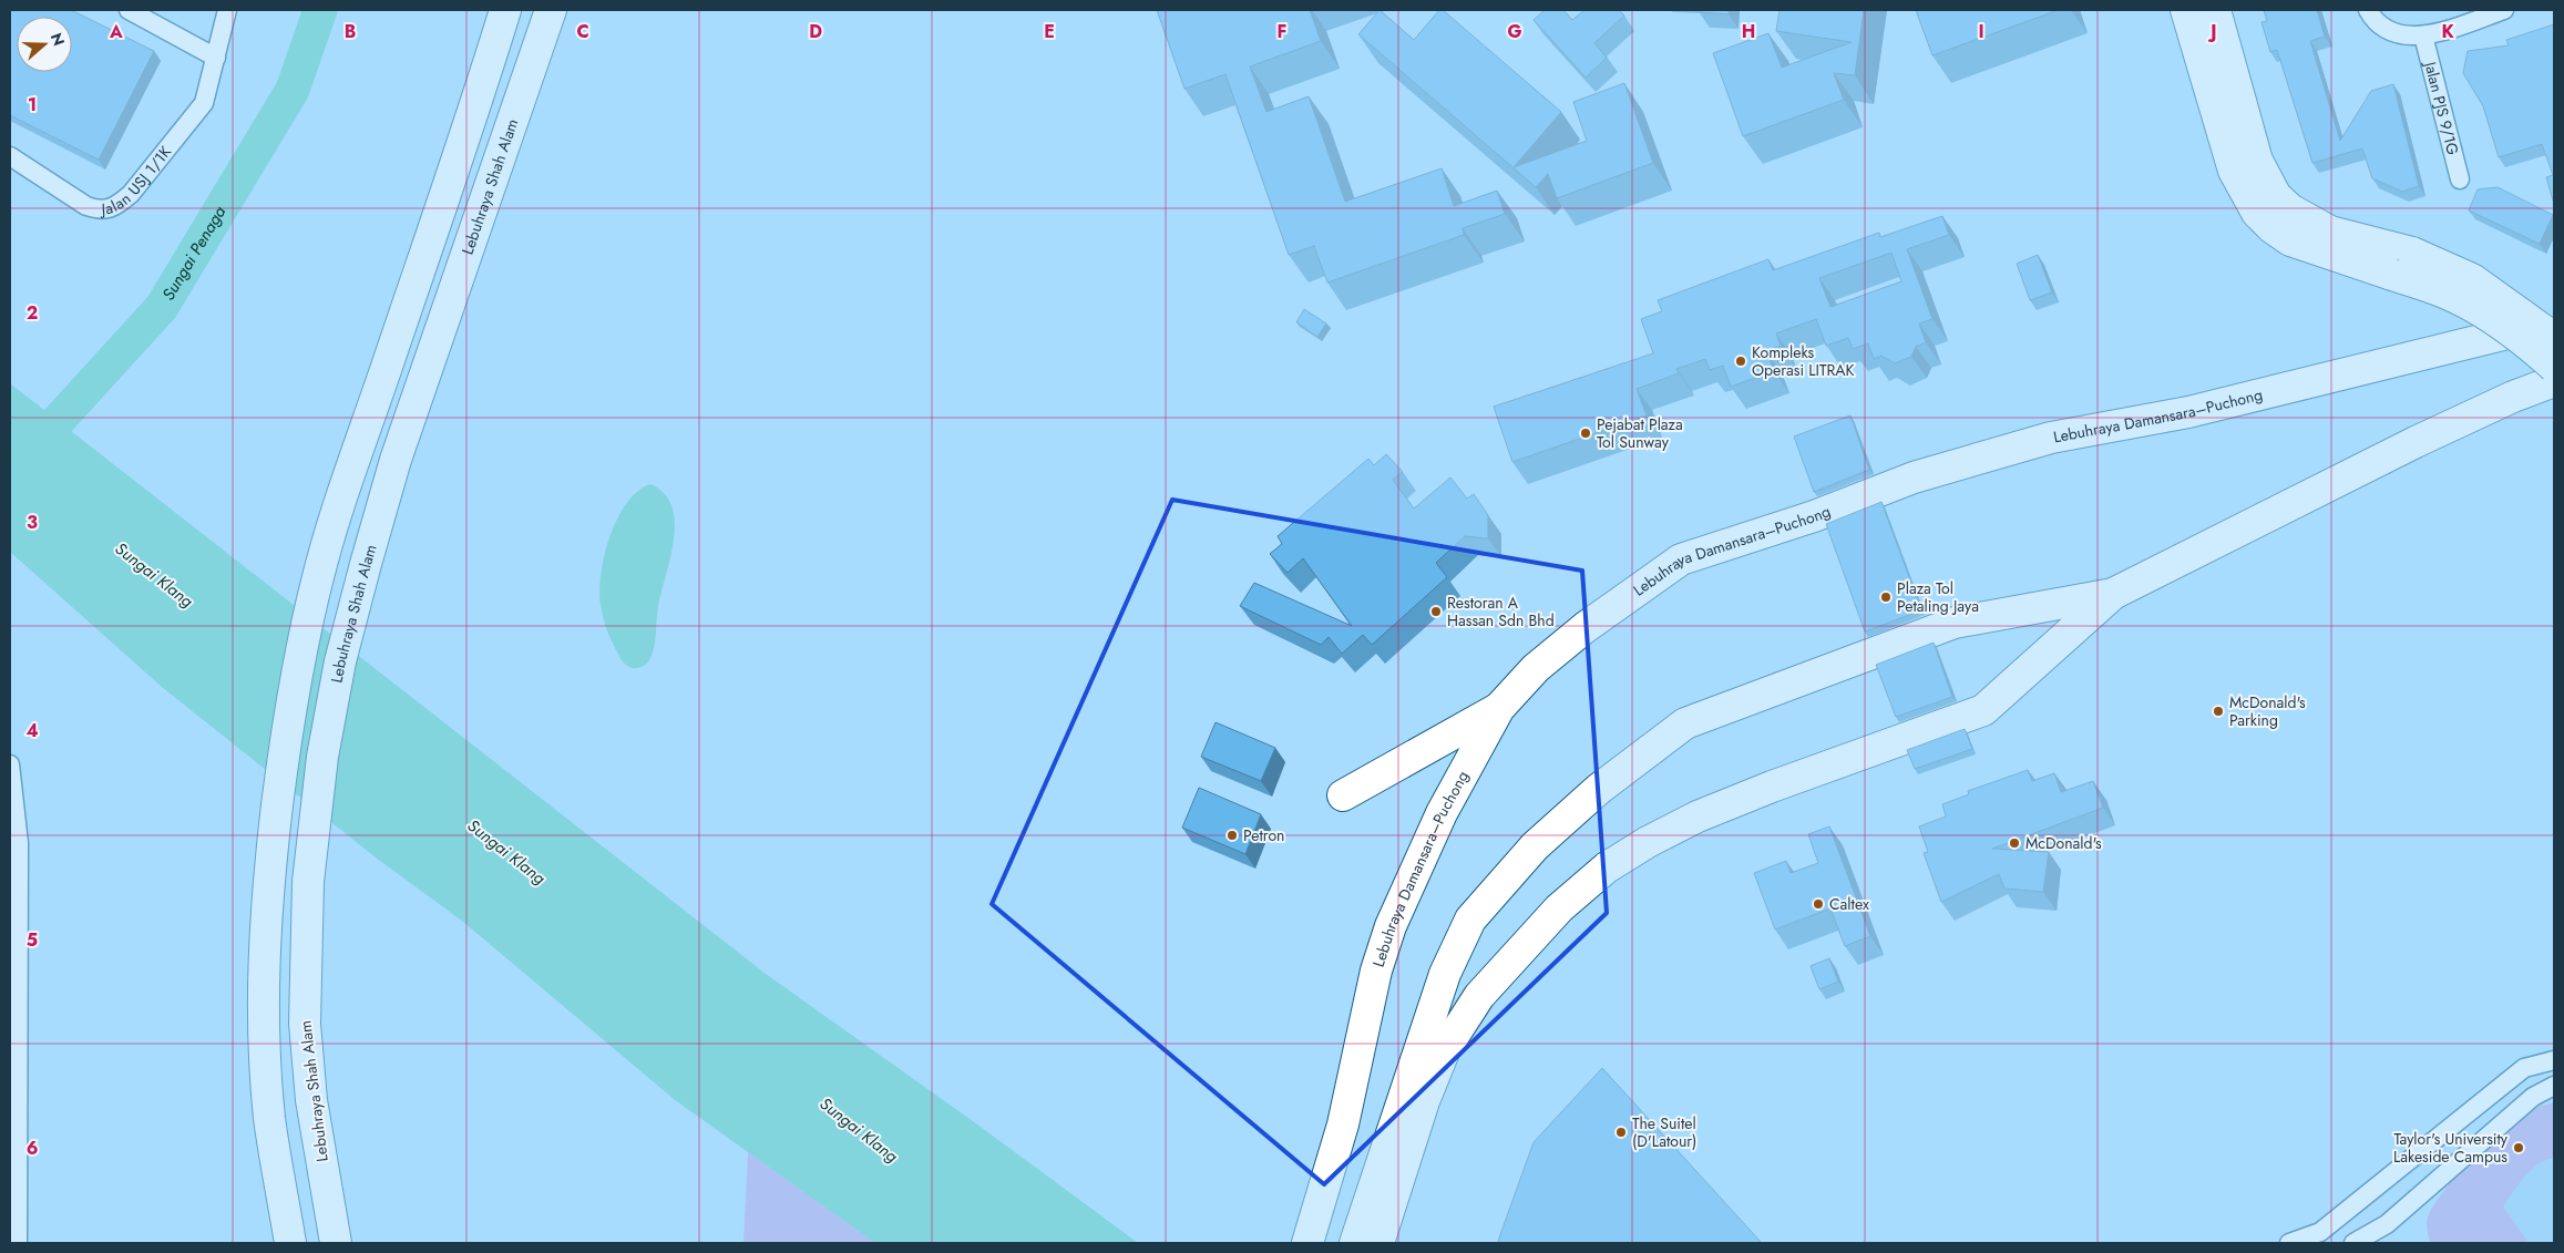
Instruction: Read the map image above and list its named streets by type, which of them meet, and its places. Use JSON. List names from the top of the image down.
{
  "streets": {
    "highway": ["Lebuhraya Shah Alam", "Lebuhraya Damansara–Puchong"],
    "street": ["Jalan PJS 9/1G", "Jalan USJ 1/1K"]
  },
  "water": ["Sungai Penaga", "Sungai Klang"],
  "places": [
    "Kompleks Operasi LITRAK",
    "Pejabat Plaza Tol Sunway",
    "Plaza Tol Petaling Jaya",
    "Restoran A Hassan Sdn Bhd",
    "McDonald's Parking",
    "Petron",
    "McDonald's",
    "Caltex",
    "The Suitel (D'Latour)",
    "Taylor's University Lakeside Campus"
  ],
  "north": "right",
  "grid": {
    "columns": [
      "A",
      "B",
      "C",
      "D",
      "E",
      "F",
      "G",
      "H",
      "I",
      "J",
      "K"
    ],
    "rows": [
      "1",
      "2",
      "3",
      "4",
      "5",
      "6"
    ]
  }
}
